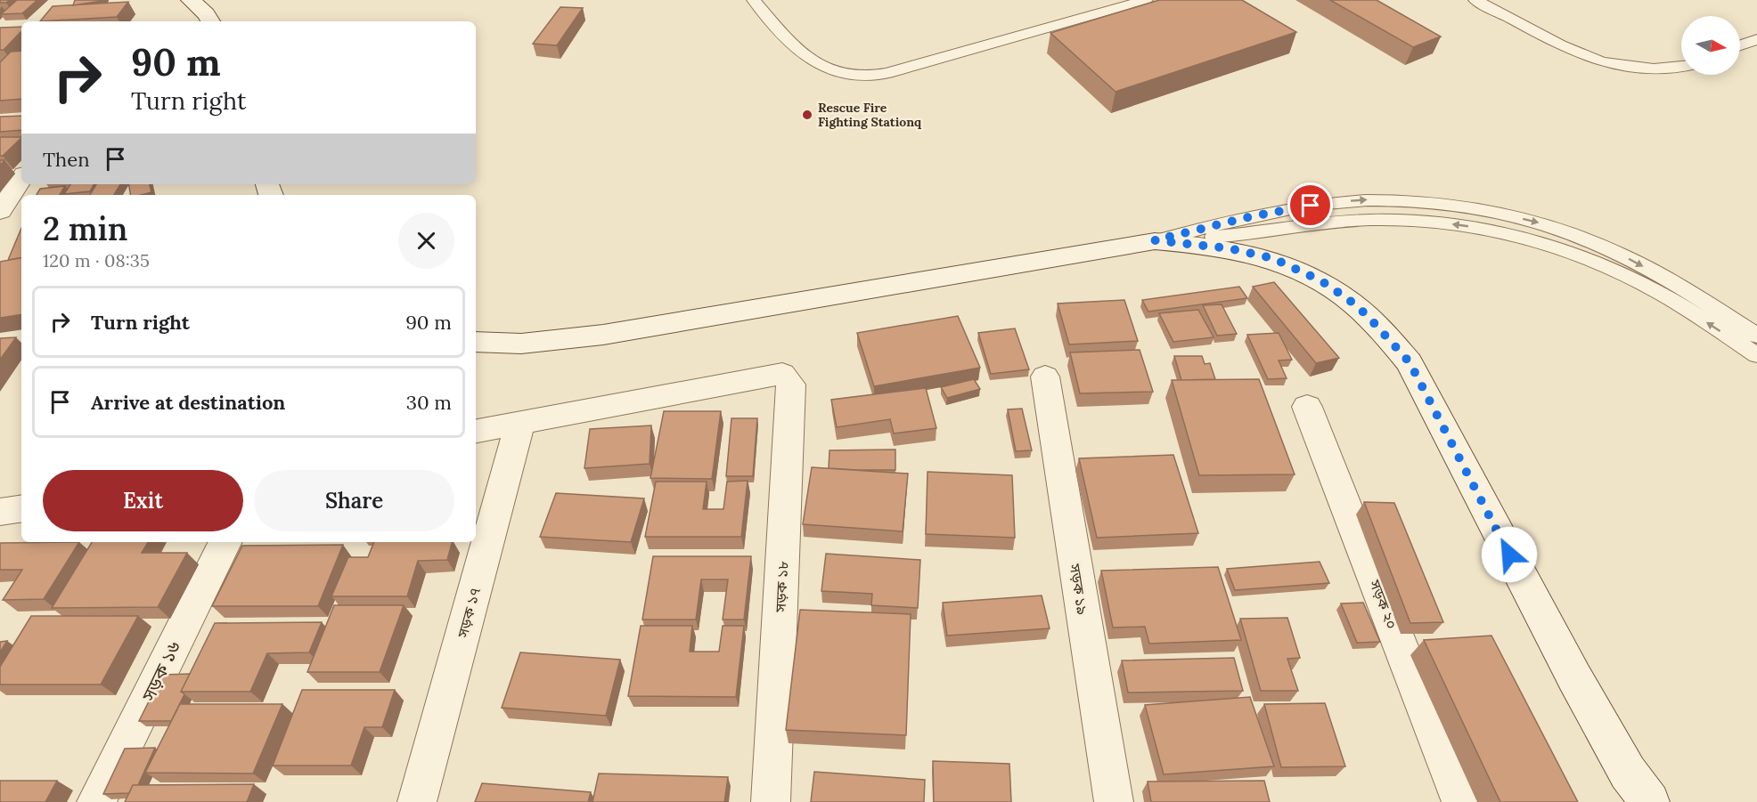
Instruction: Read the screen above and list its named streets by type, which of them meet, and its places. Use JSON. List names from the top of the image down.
{
  "streets": {
    "street": [
      "সড়ক ১৮",
      "সড়ক ১৯",
      "সড়ক ২০",
      "সড়ক ১৭",
      "সড়ক ১৬"
    ]
  },
  "crossings": [
    ["সড়ক ১৮", "সড়ক ১৭"]
  ],
  "places": ["Rescue Fire Fighting Stationq"],
  "north": "right",
  "page": {
    "turn": ["90 m", "Turn right"],
    "then": "Then",
    "heading": ["2 min", "120 m · 08:35"],
    "list": [
      {
        "name": "Turn right",
        "value": "90 m"
      },
      {
        "name": "Arrive at destination",
        "value": "30 m"
      }
    ],
    "buttons": ["Exit", "Share"]
  }
}
